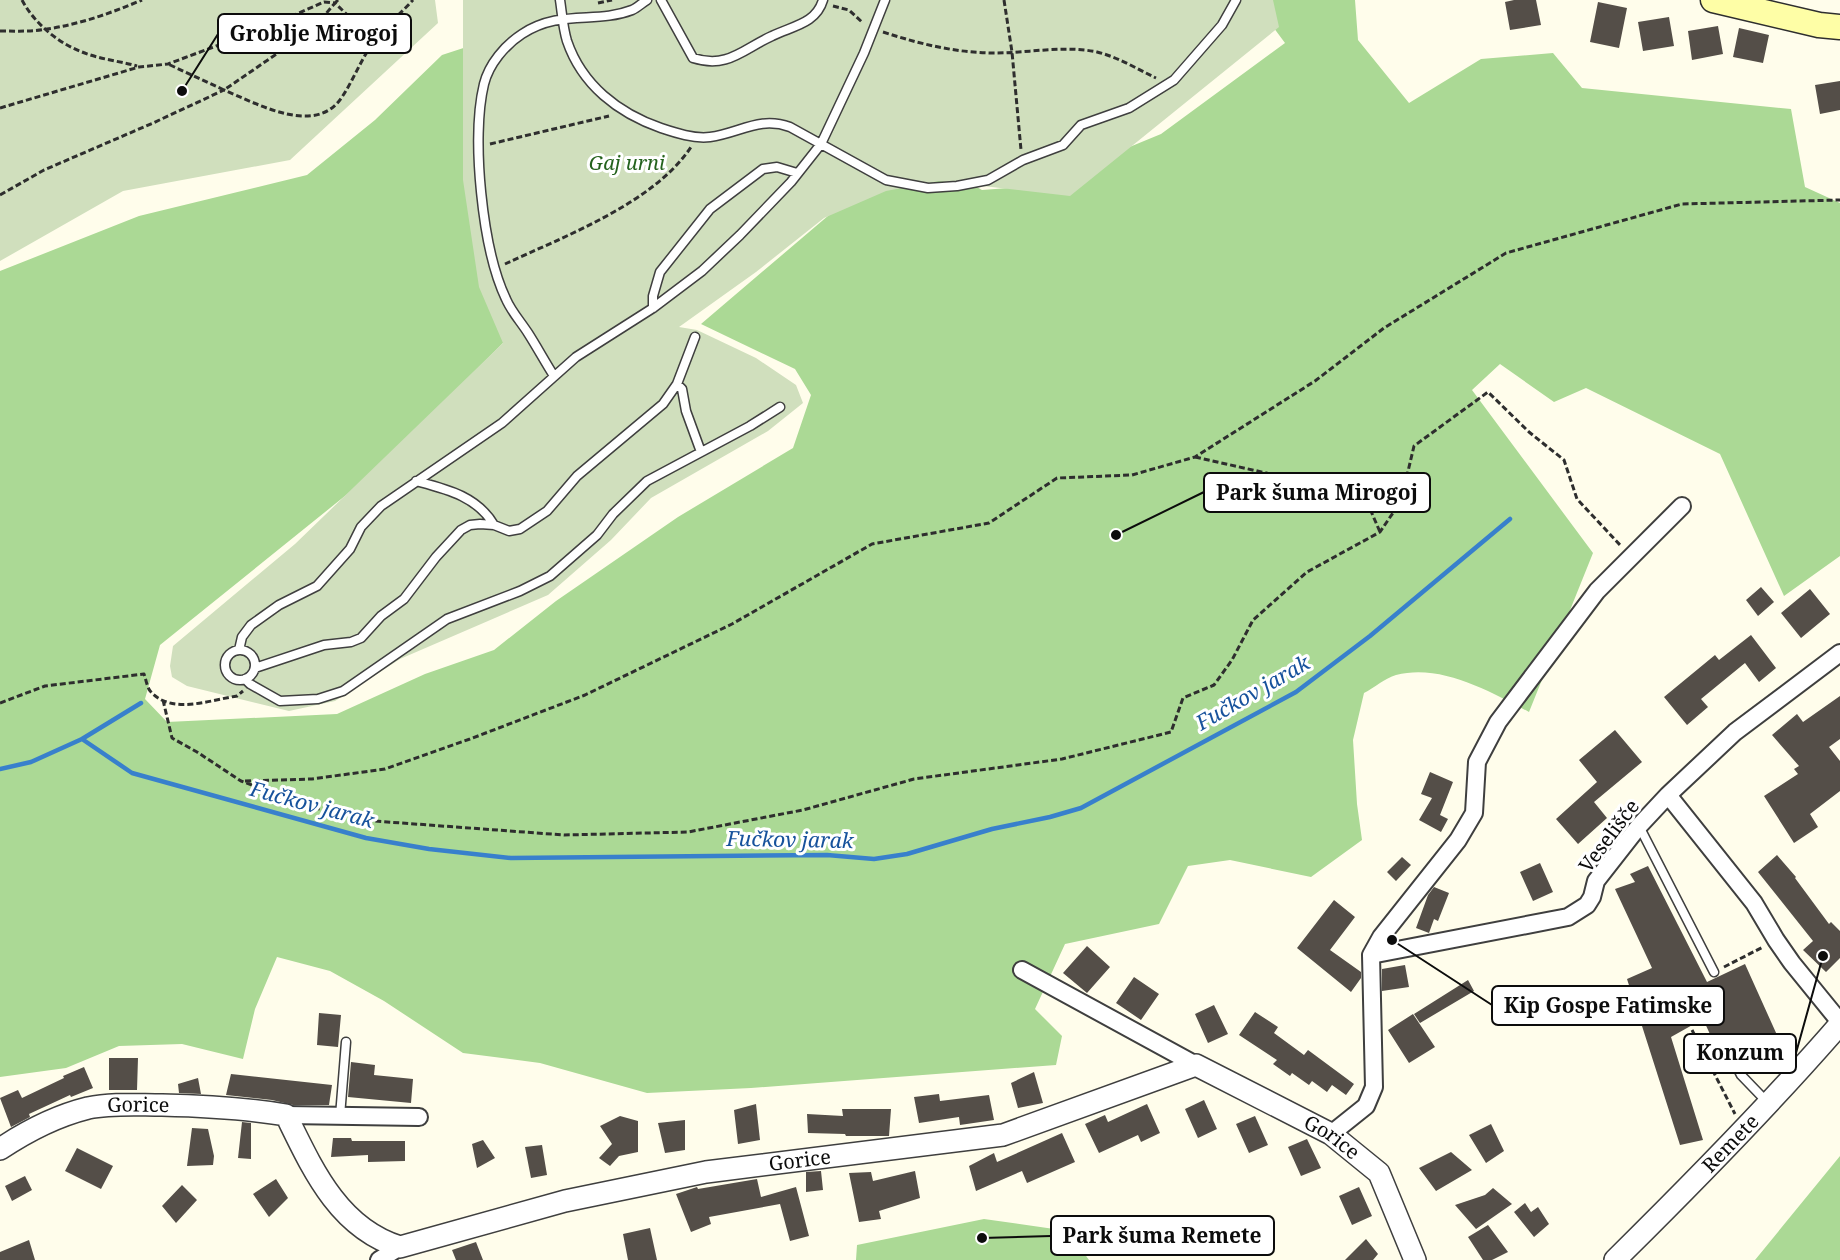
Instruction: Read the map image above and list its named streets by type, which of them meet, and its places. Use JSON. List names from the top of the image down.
{
  "streets": {
    "street": ["Veselišče", "Gorice", "Remete"]
  },
  "crossings": [
    ["Veselišče", "Remete"]
  ],
  "water": ["Fučkov jarak"],
  "parks": ["Gaj urni"],
  "places": [
    "Groblje Mirogoj",
    "Park šuma Mirogoj",
    "Kip Gospe Fatimske",
    "Konzum",
    "Park šuma Remete"
  ]
}
